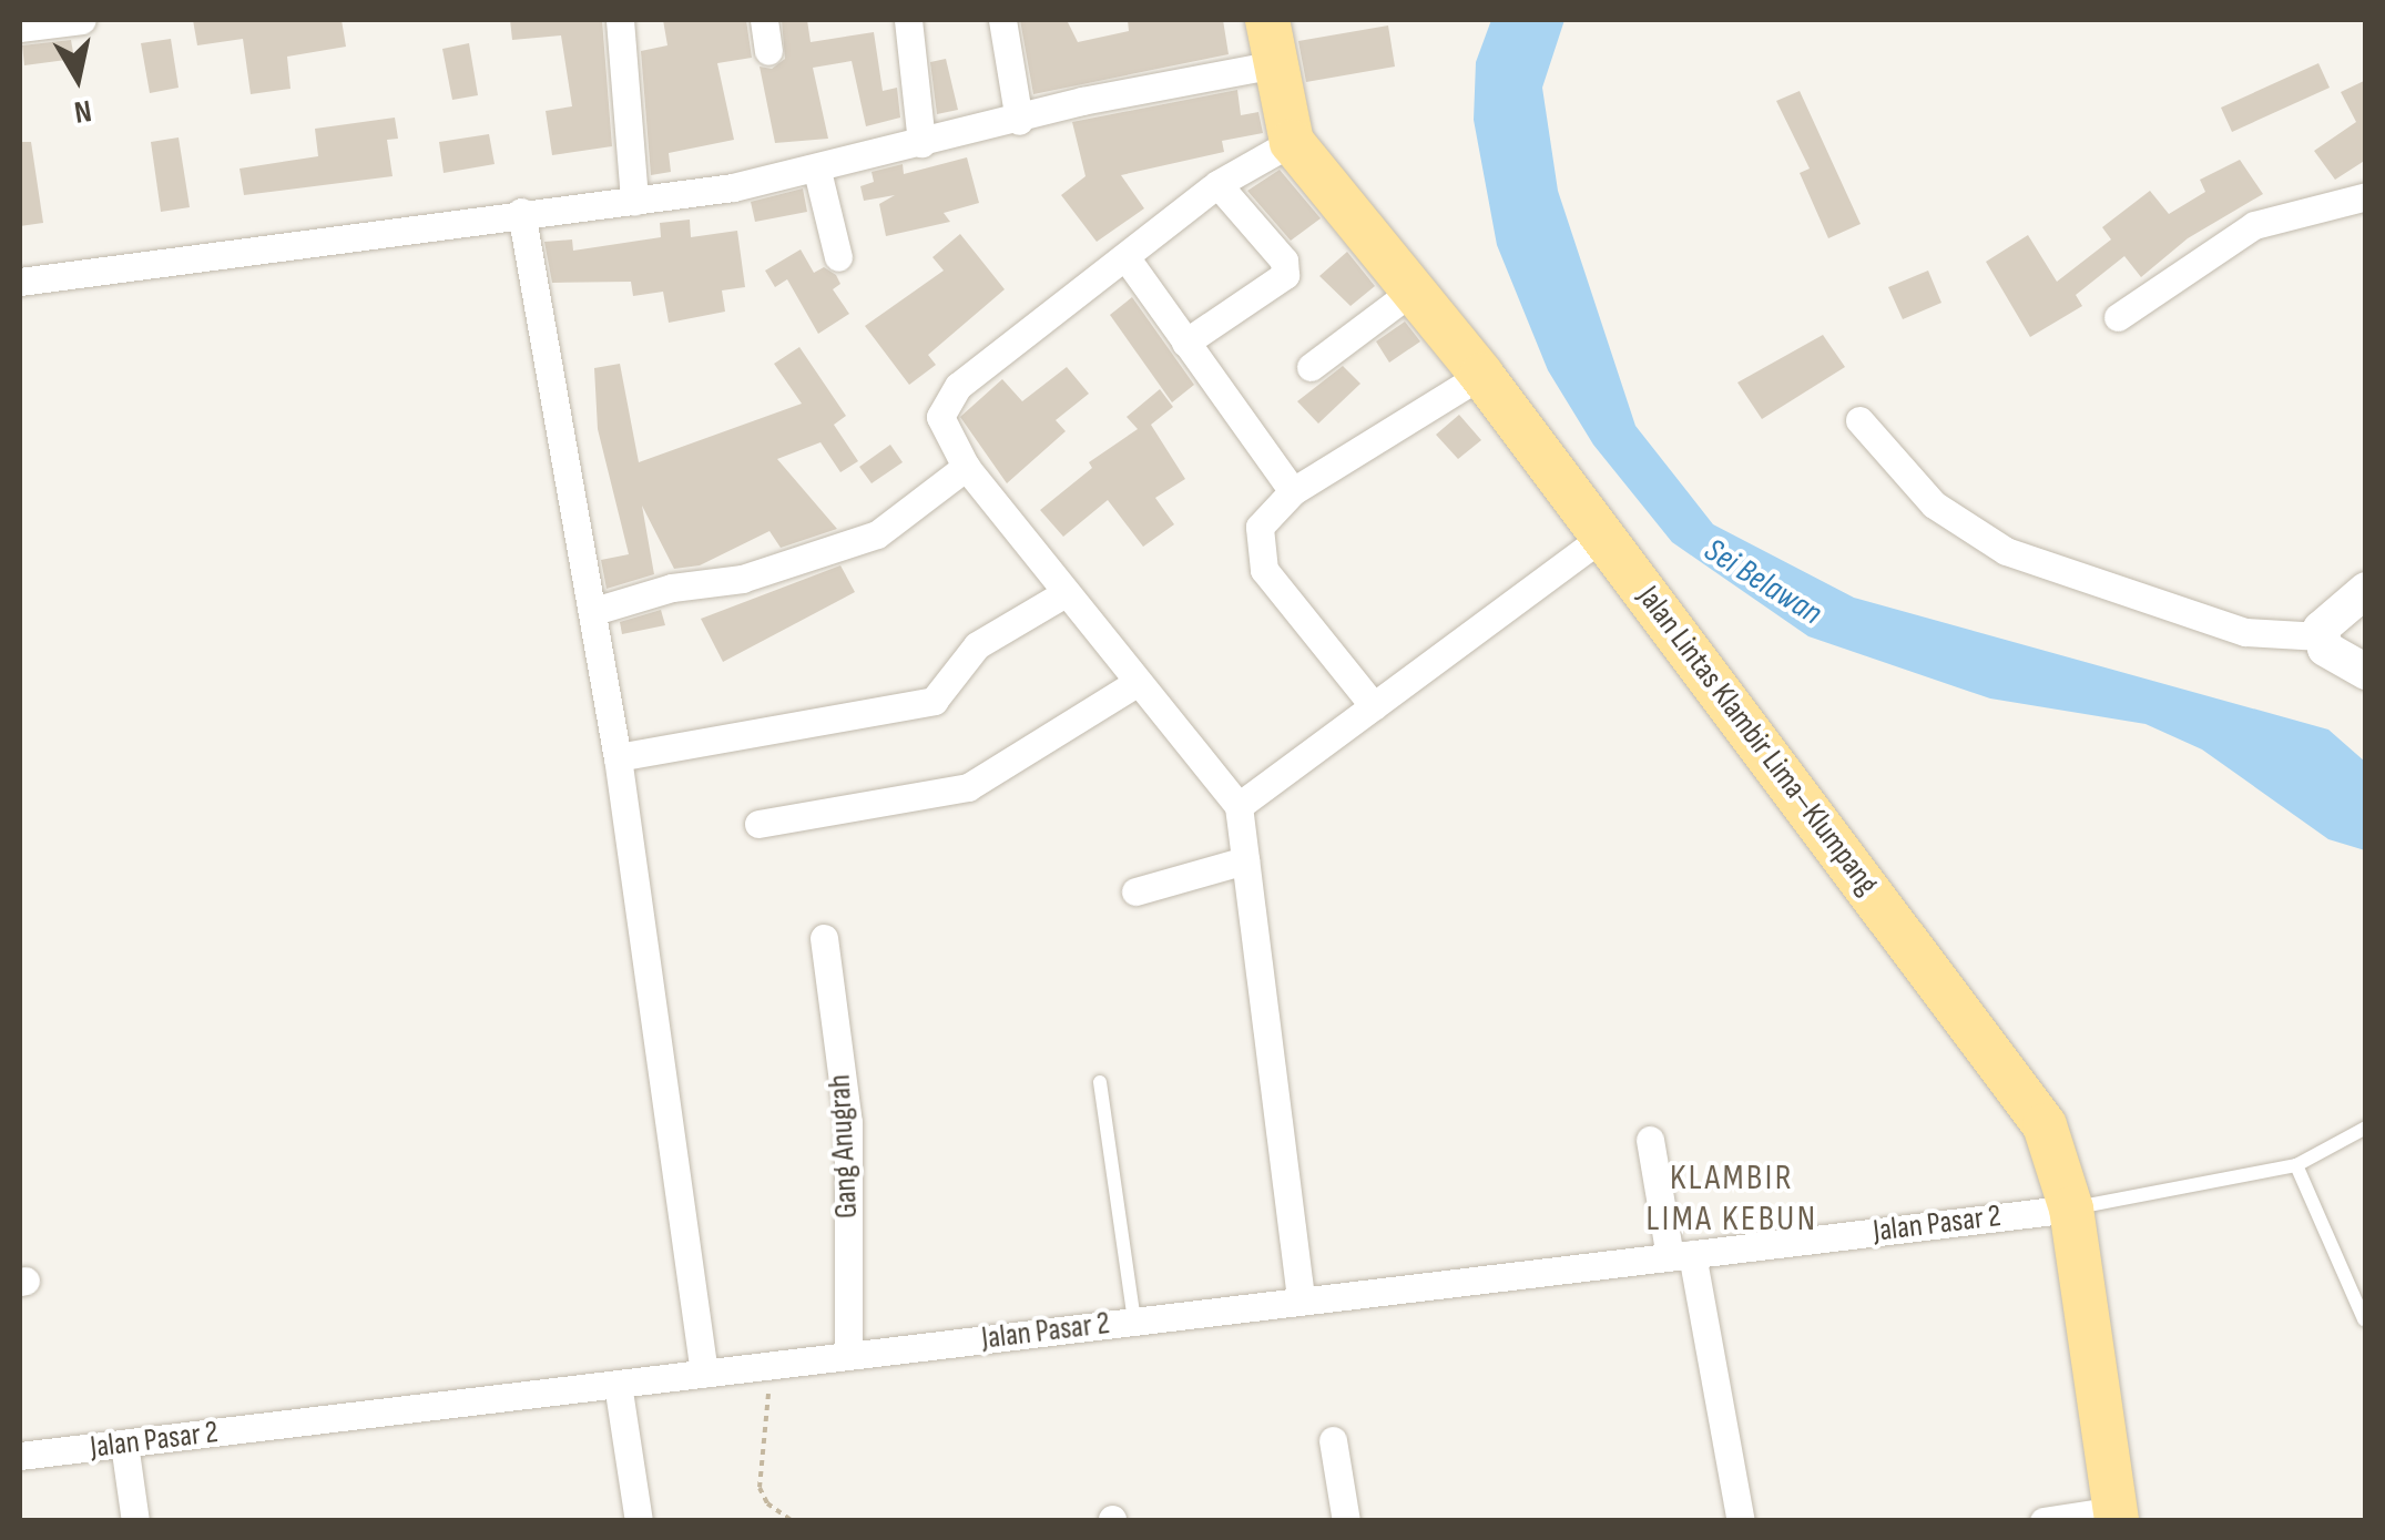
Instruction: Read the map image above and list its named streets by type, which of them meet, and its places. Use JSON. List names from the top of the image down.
{
  "streets": {
    "main road": ["Jalan Lintas Klambir Lima–Klumpang"],
    "street": ["Gang Anugrah", "Jalan Pasar 2"]
  },
  "crossings": [
    ["Jalan Lintas Klambir Lima–Klumpang", "Jalan Pasar 2"],
    ["Gang Anugrah", "Jalan Pasar 2"]
  ],
  "districts": ["KLAMBIR LIMA KEBUN"],
  "water": ["Sei Belawan"],
  "north": "bottom"
}
